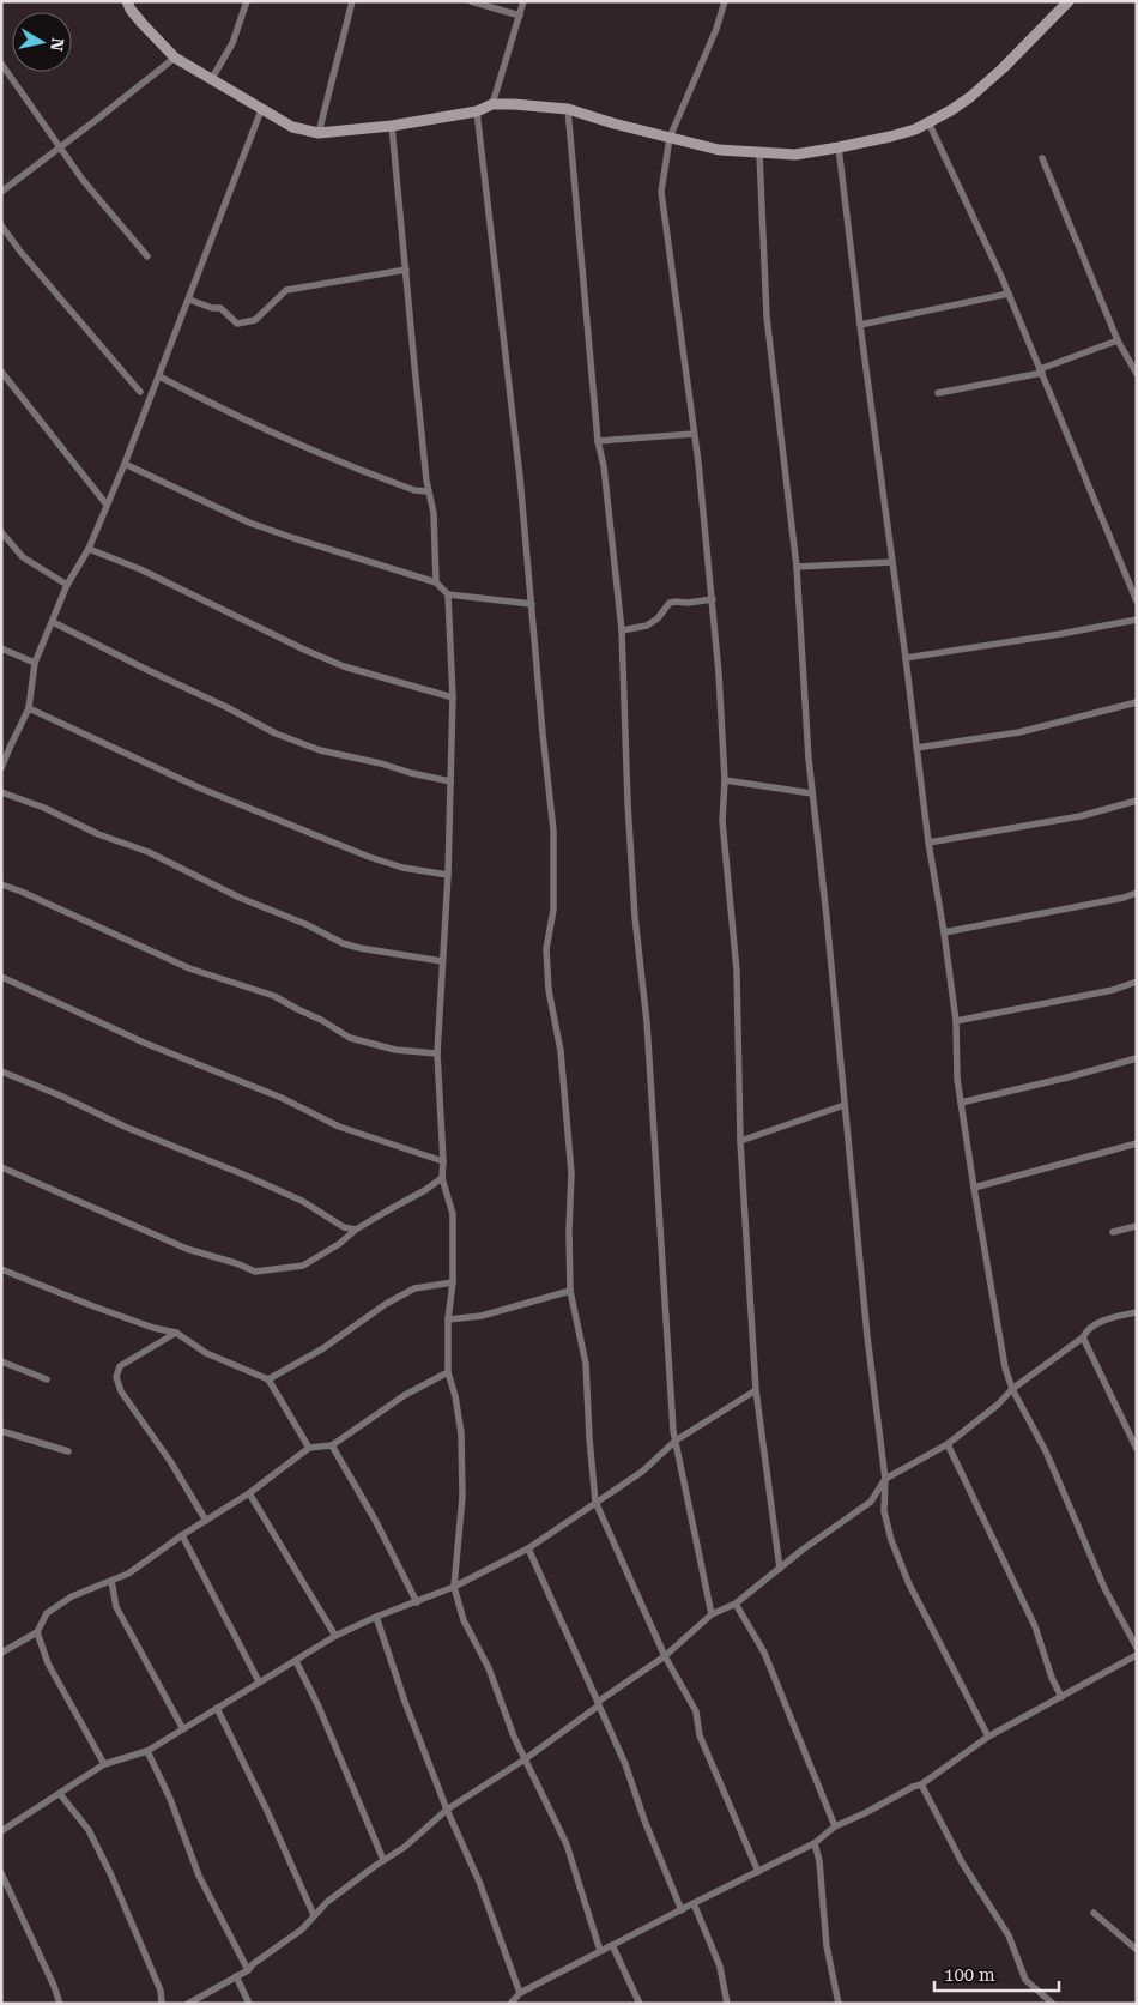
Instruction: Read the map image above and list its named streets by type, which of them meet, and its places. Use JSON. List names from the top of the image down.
{
  "scale_bar": "100 m",
  "north": "right"
}
